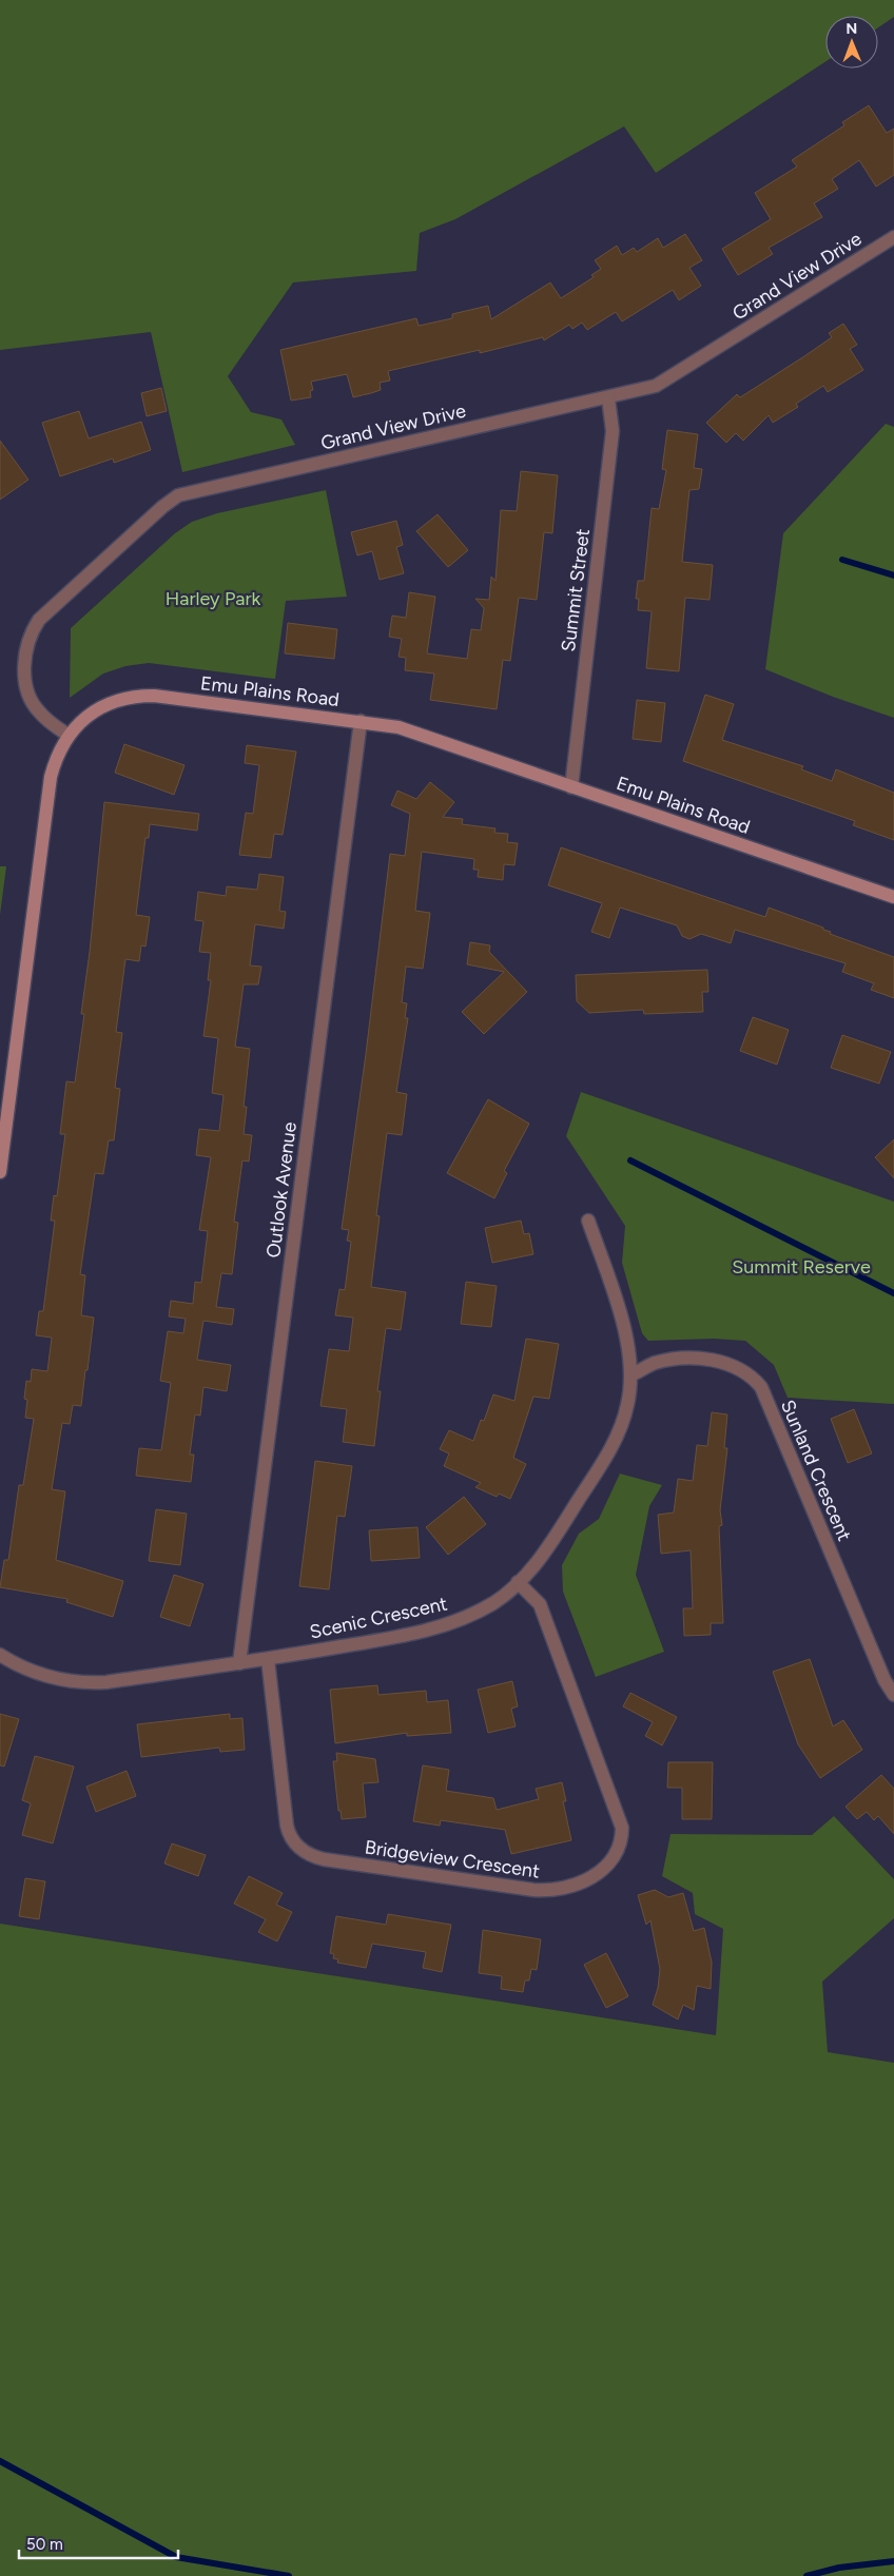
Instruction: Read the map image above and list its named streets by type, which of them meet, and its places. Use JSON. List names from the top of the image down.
{
  "streets": {
    "street": [
      "Grand View Drive",
      "Summit Street",
      "Emu Plains Road",
      "Outlook Avenue",
      "Sunland Crescent",
      "Scenic Crescent",
      "Bridgeview Crescent"
    ]
  },
  "crossings": [
    ["Grand View Drive", "Summit Street"],
    ["Grand View Drive", "Emu Plains Road"],
    ["Summit Street", "Emu Plains Road"],
    ["Emu Plains Road", "Outlook Avenue"],
    ["Outlook Avenue", "Scenic Crescent"],
    ["Sunland Crescent", "Scenic Crescent"],
    ["Scenic Crescent", "Bridgeview Crescent"]
  ],
  "parks": ["Harley Park", "Summit Reserve"],
  "scale_bar": "50 m",
  "north": "top"
}
